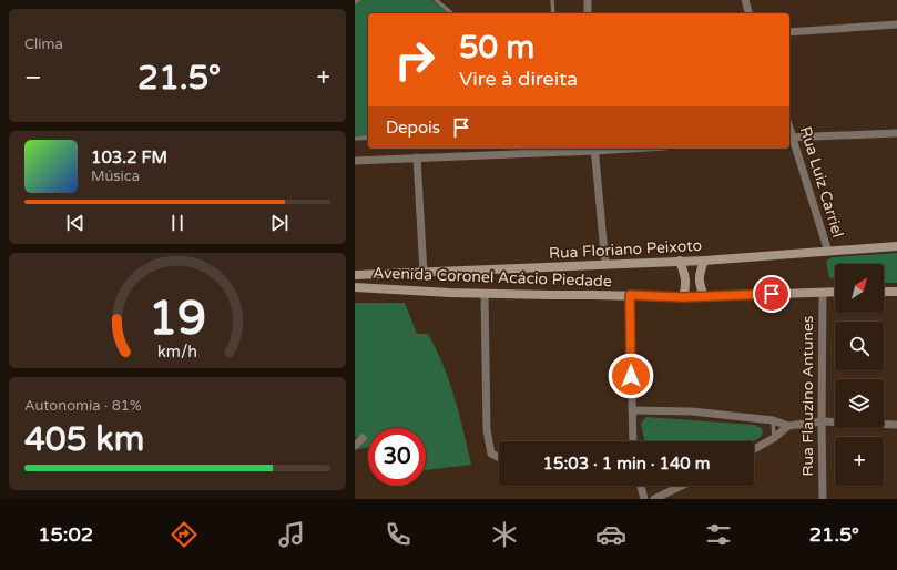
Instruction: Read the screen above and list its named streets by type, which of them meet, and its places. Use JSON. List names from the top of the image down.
{
  "streets": {
    "main road": ["Rua Floriano Peixoto", "Avenida Coronel Acácio Piedade"],
    "street": ["Rua Luiz Carriel", "Rua Flauzino Antunes"]
  },
  "crossings": [
    ["Rua Luiz Carriel", "Rua Floriano Peixoto"],
    ["Avenida Coronel Acácio Piedade", "Rua Flauzino Antunes"]
  ],
  "north": "top right",
  "page": {
    "tile": [
      "Clima",
      ["Autonomia · 81%", "405 km"]
    ],
    "turn": ["50 m", "Vire à direita"],
    "heat": ["−", "21.5°", "+"],
    "then": "Depois",
    "song": ["103.2 FM", "Música"],
    "map_buttons": "+",
    "limit": "30",
    "trip": "15:03 · 1 min · 140 m",
    "tabs": ["15:02", "21.5°"],
    "gauge": ["19", "km/h"]
  }
}
